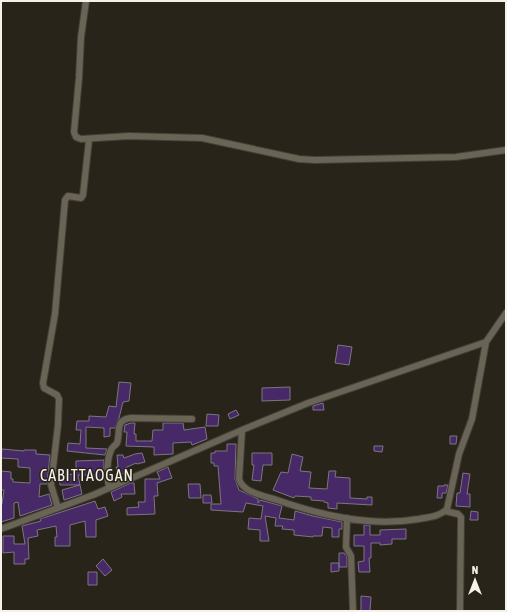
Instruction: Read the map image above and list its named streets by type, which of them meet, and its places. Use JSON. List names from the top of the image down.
{
  "districts": ["CABITTAOGAN"],
  "north": "top"
}
